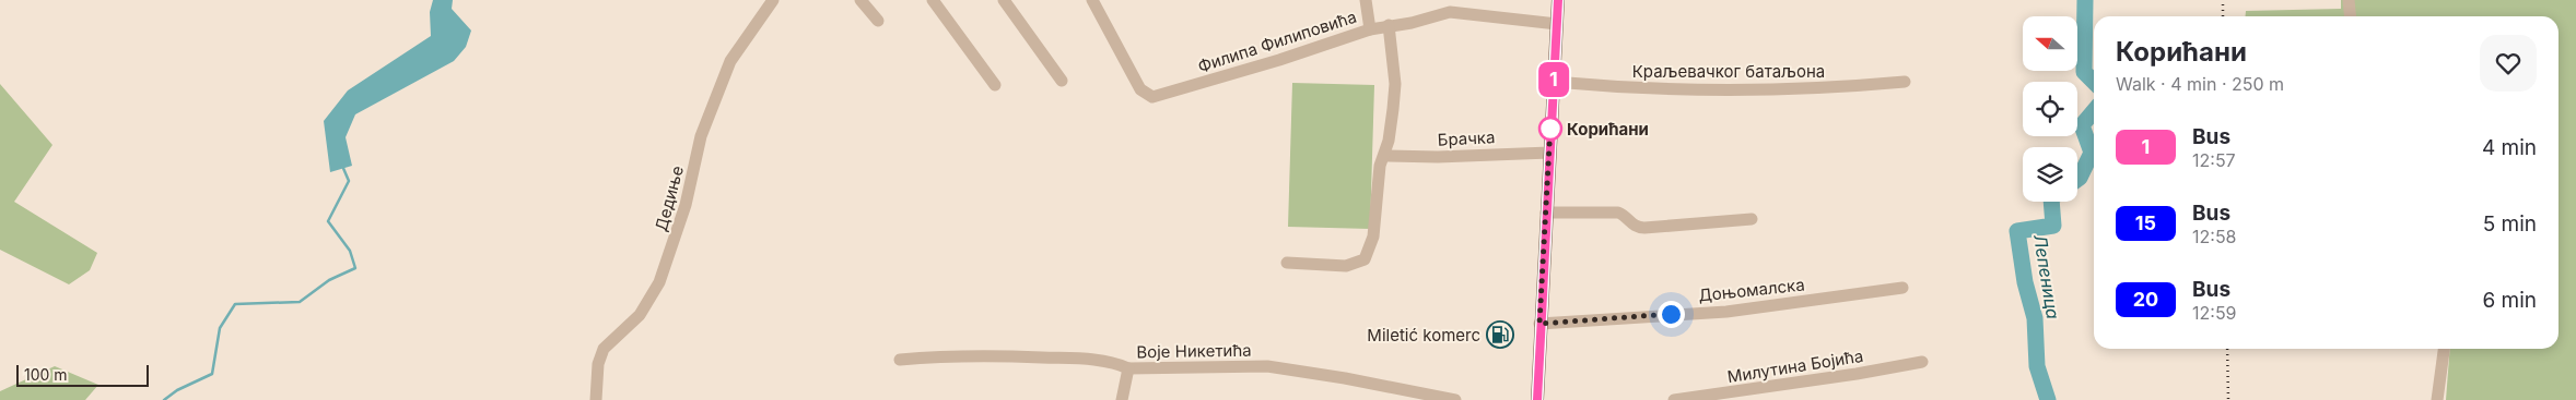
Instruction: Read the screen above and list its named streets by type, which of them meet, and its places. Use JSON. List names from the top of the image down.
{
  "streets": {
    "street": [
      "Филипа Филиповића",
      "Краљевачког батаљона",
      "Брачка",
      "Дедиње",
      "Доњомалска",
      "Воје Никетића",
      "Милутина Бојића"
    ]
  },
  "water": ["Лепеница"],
  "places": {
    "other": ["Корићани"],
    "fuel station": ["Miletić komerc"]
  },
  "lines": ["bus line 1"],
  "scale_bar": "100 m",
  "north": "left",
  "page": {
    "on_map": "1",
    "heading": ["Корићани", "Walk · 4 min · 250 m"],
    "list": [
      {
        "mark": "1",
        "name": "Bus",
        "note": "12:57",
        "value": "4 min"
      },
      {
        "mark": "15",
        "name": "Bus",
        "note": "12:58",
        "value": "5 min"
      },
      {
        "mark": "20",
        "name": "Bus",
        "note": "12:59",
        "value": "6 min"
      }
    ],
    "scale": "100 m"
  }
}
